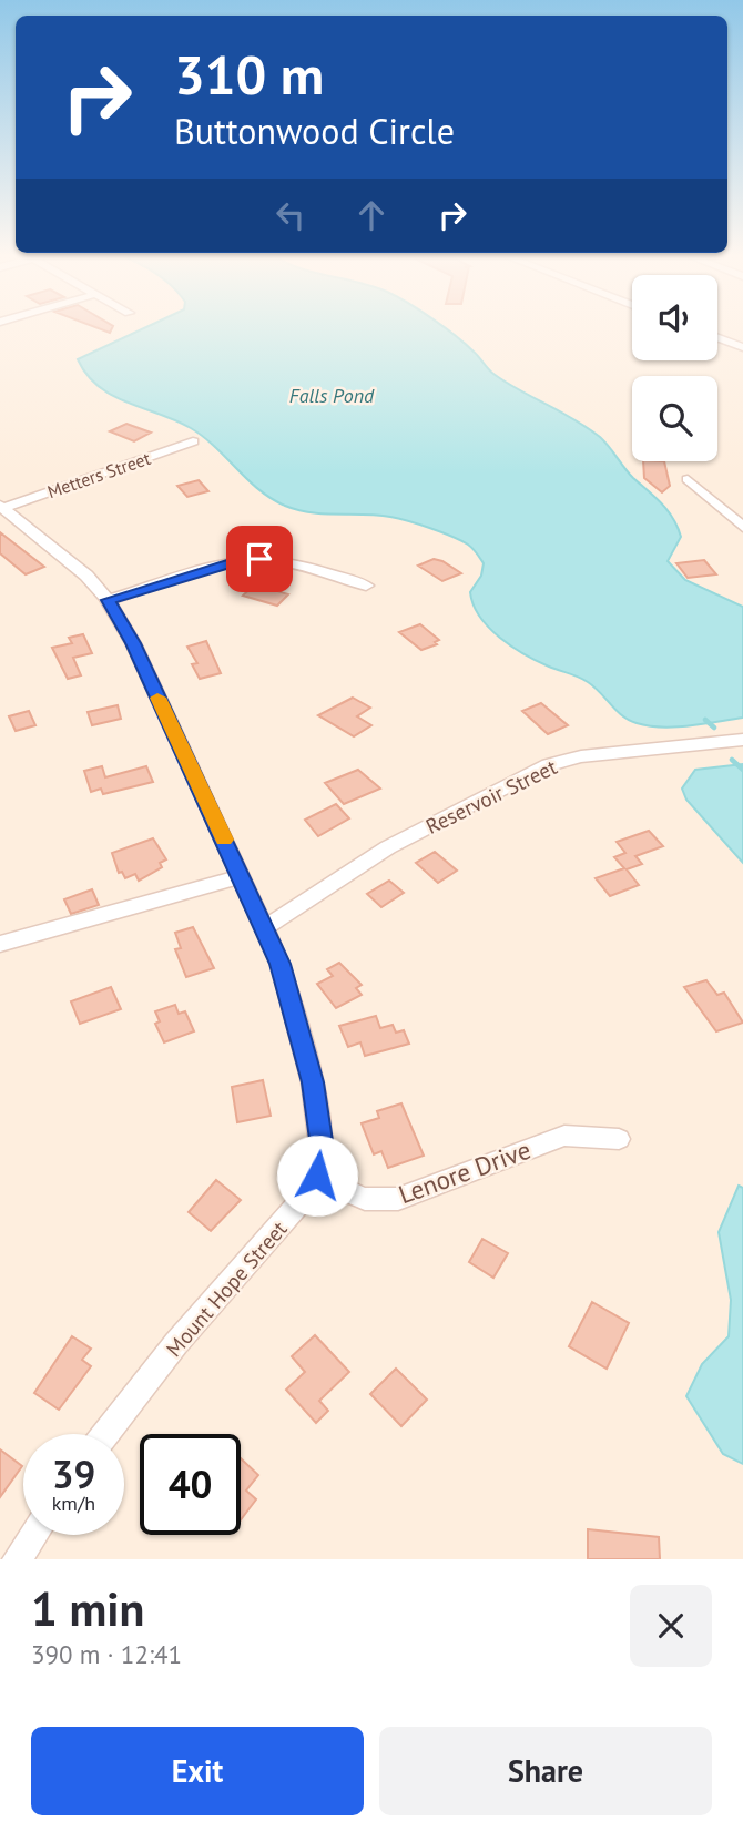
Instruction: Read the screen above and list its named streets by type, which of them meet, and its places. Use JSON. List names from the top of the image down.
{
  "streets": {
    "street": [
      "Metters Street",
      "Reservoir Street",
      "Lenore Drive",
      "Mount Hope Street"
    ]
  },
  "crossings": [
    ["Metters Street", "Mount Hope Street"],
    ["Reservoir Street", "Mount Hope Street"],
    ["Lenore Drive", "Mount Hope Street"]
  ],
  "water": ["Falls Pond"],
  "page": {
    "turn": ["310 m", "Buttonwood Circle"],
    "speed": "39 km/h",
    "limit": "40",
    "heading": ["1 min", "390 m · 12:41"],
    "buttons": ["Exit", "Share"]
  }
}
